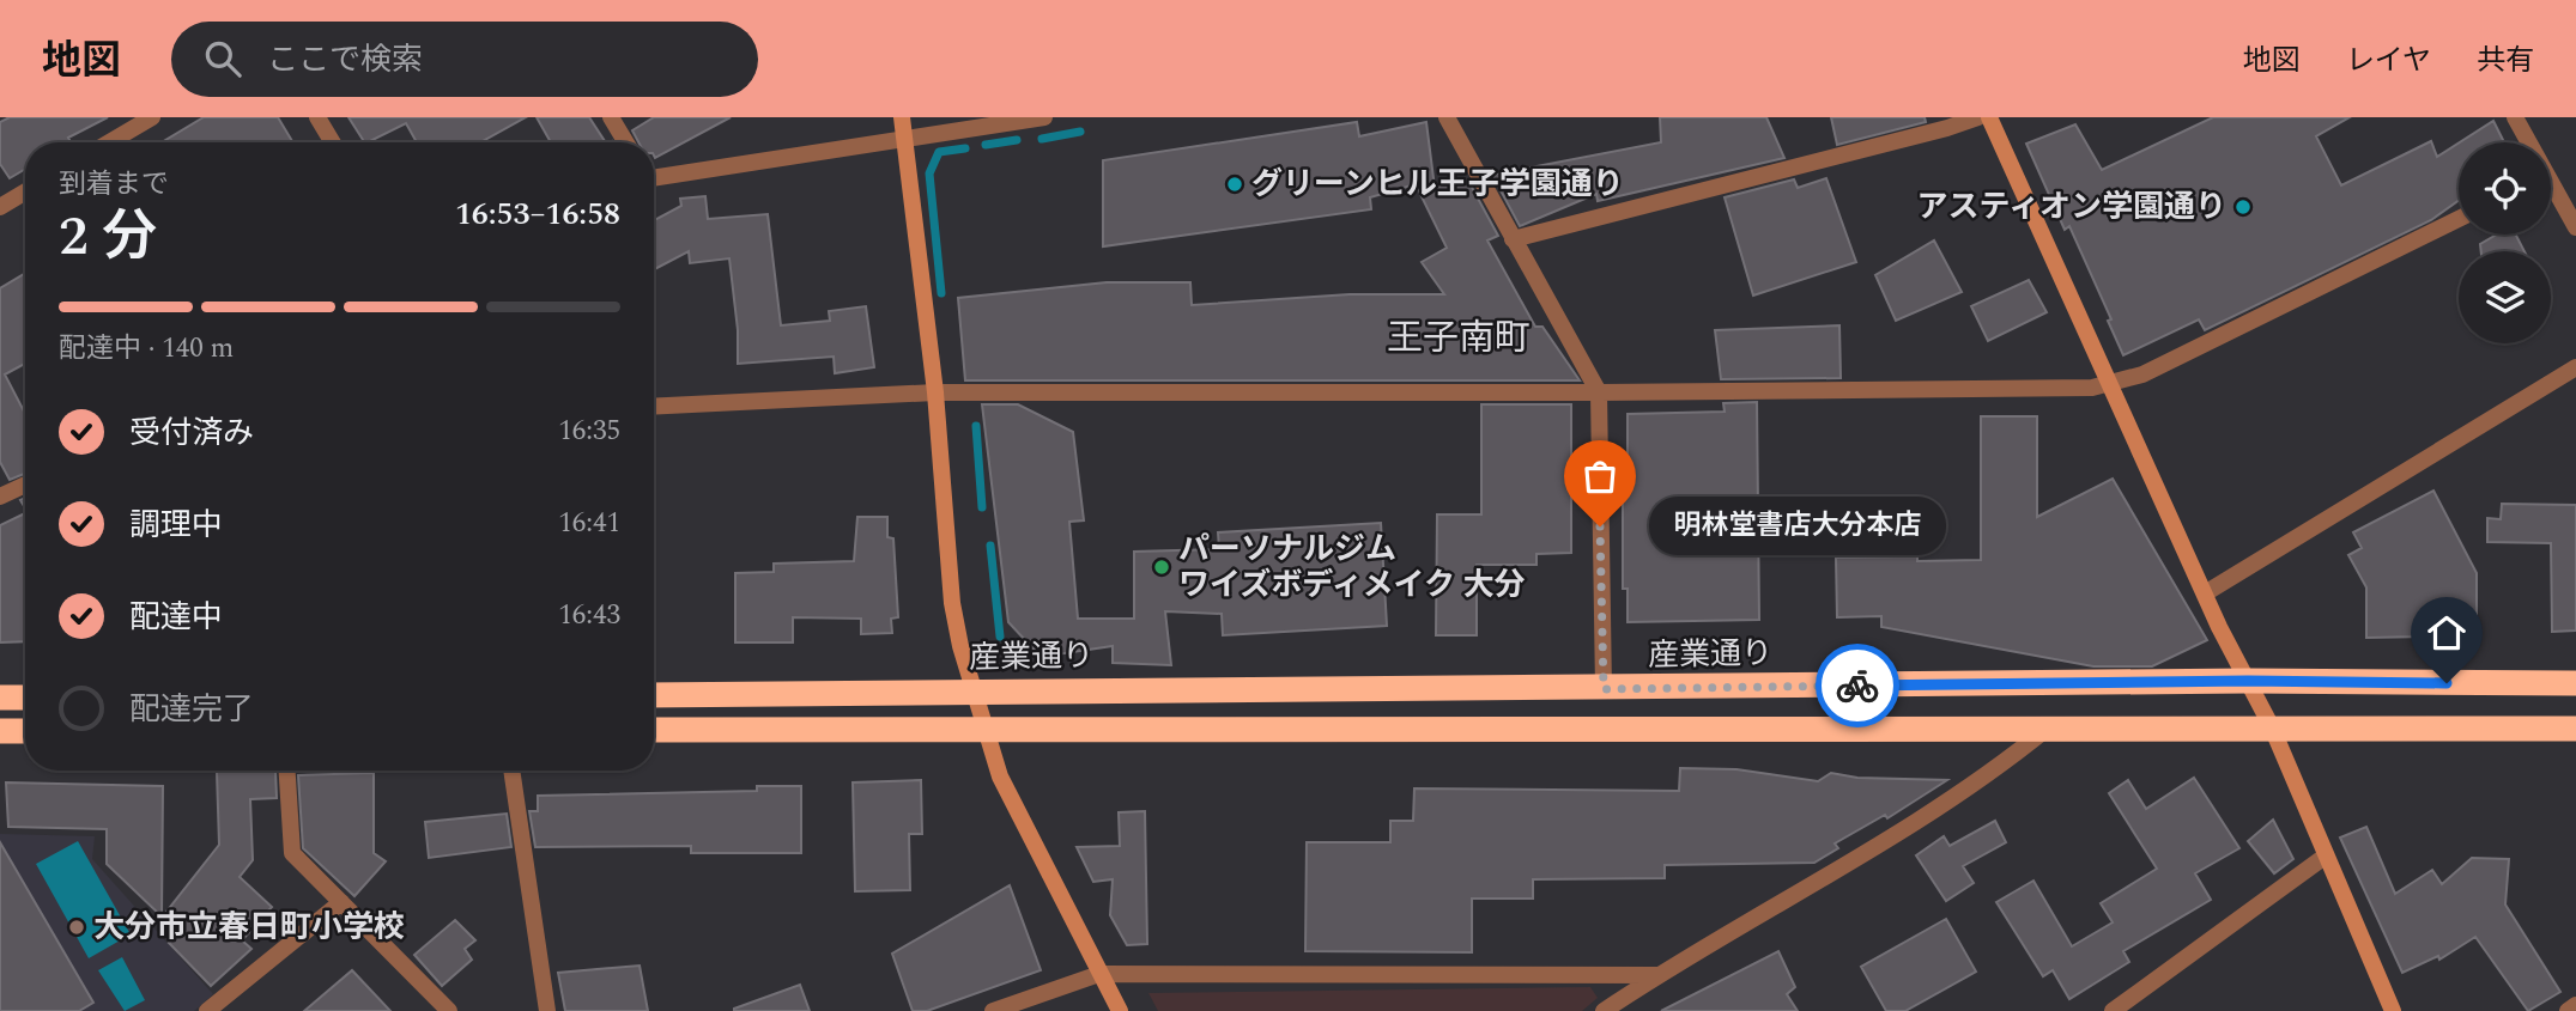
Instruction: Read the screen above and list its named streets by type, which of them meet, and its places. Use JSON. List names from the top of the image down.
{
  "streets": {
    "highway": ["産業通り"]
  },
  "districts": ["王子南町"],
  "places": [
    "グリーンヒル王子学園通り",
    "アスティオン学園通り",
    "明林堂書店大分本店",
    "パーソナルジム ワイズボディメイク 大分",
    "大分市立春日町小学校"
  ],
  "page": {
    "header": "地図",
    "search": "ここで検索",
    "nav": ["地図", "レイヤ", "共有"],
    "heading": ["2 分", "到着まで", "16:53–16:58"],
    "bar": "配達中 · 140 m",
    "list": [
      ["受付済み", "16:35"],
      ["調理中", "16:41"],
      ["配達中", "16:43"],
      "配達完了"
    ],
    "bubble": "明林堂書店大分本店"
  }
}
